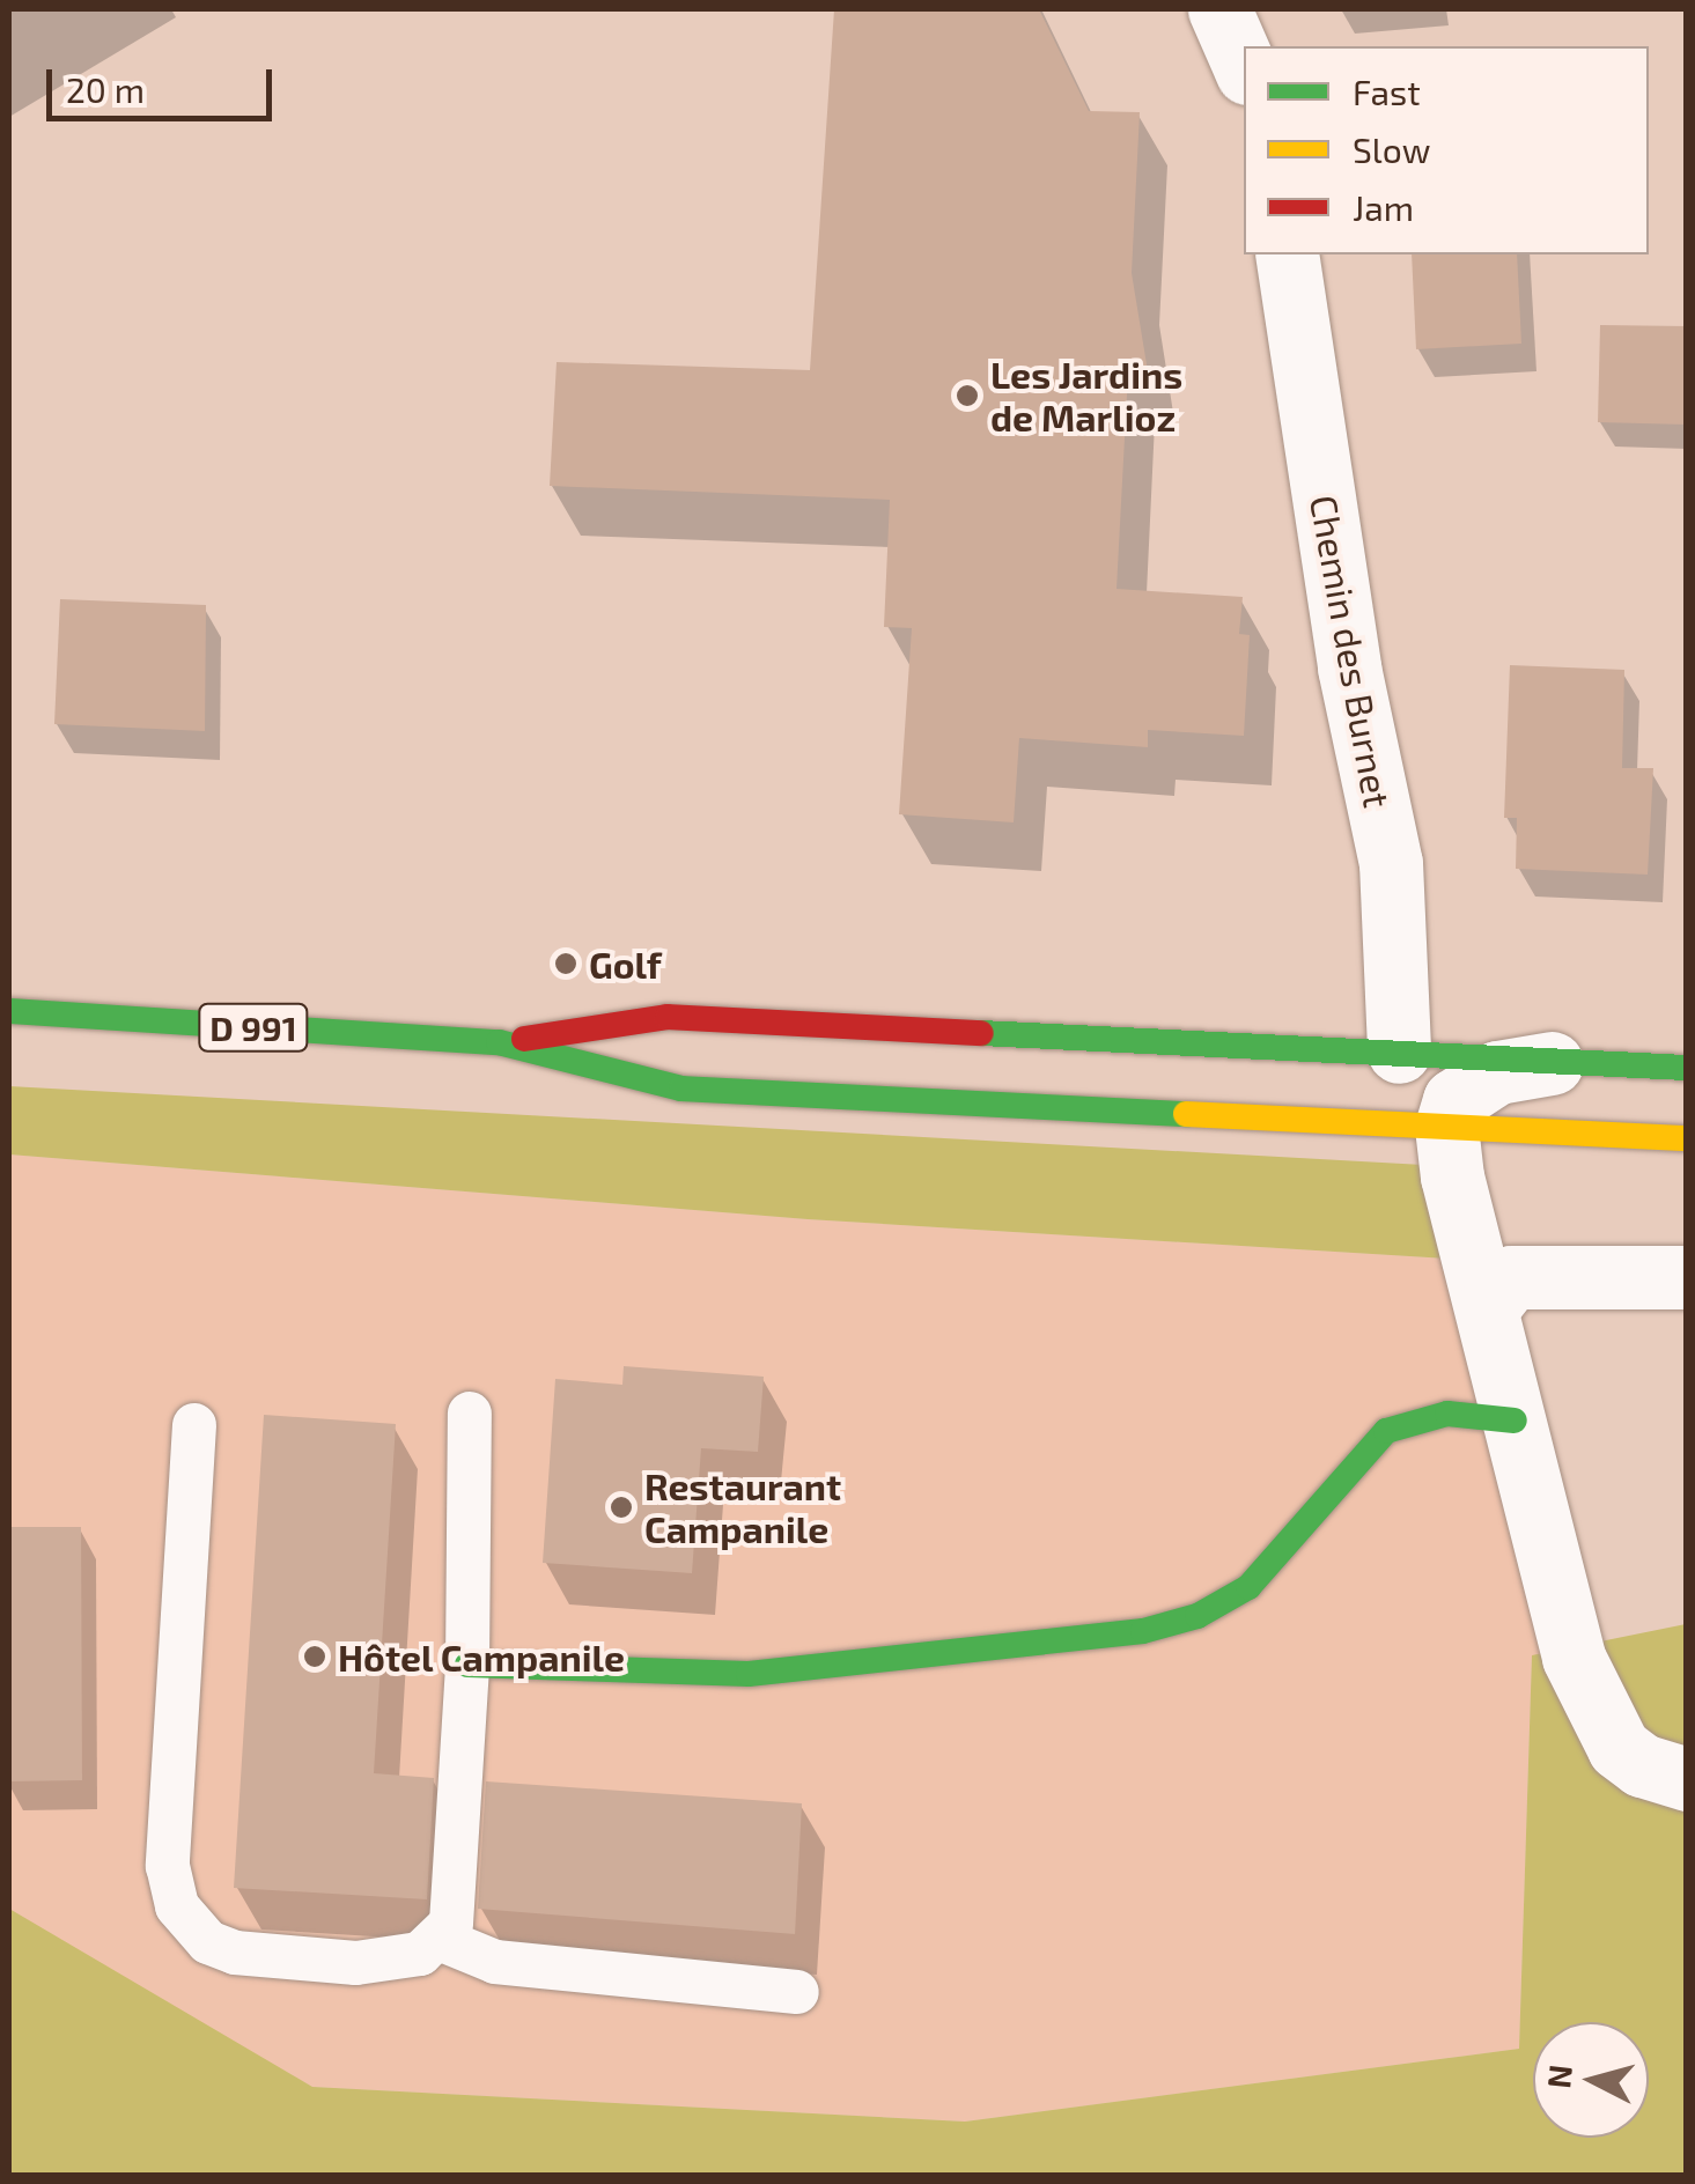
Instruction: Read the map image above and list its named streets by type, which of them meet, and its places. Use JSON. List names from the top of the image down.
{
  "streets": {
    "main road": ["D 991"],
    "street": ["Chemin des Burnet"]
  },
  "places": [
    "Les Jardins de Marlioz",
    "Golf",
    "Restaurant Campanile",
    "Hôtel Campanile"
  ],
  "legend": ["Fast", "Slow", "Jam"],
  "scale_bar": "20 m",
  "north": "left"
}
